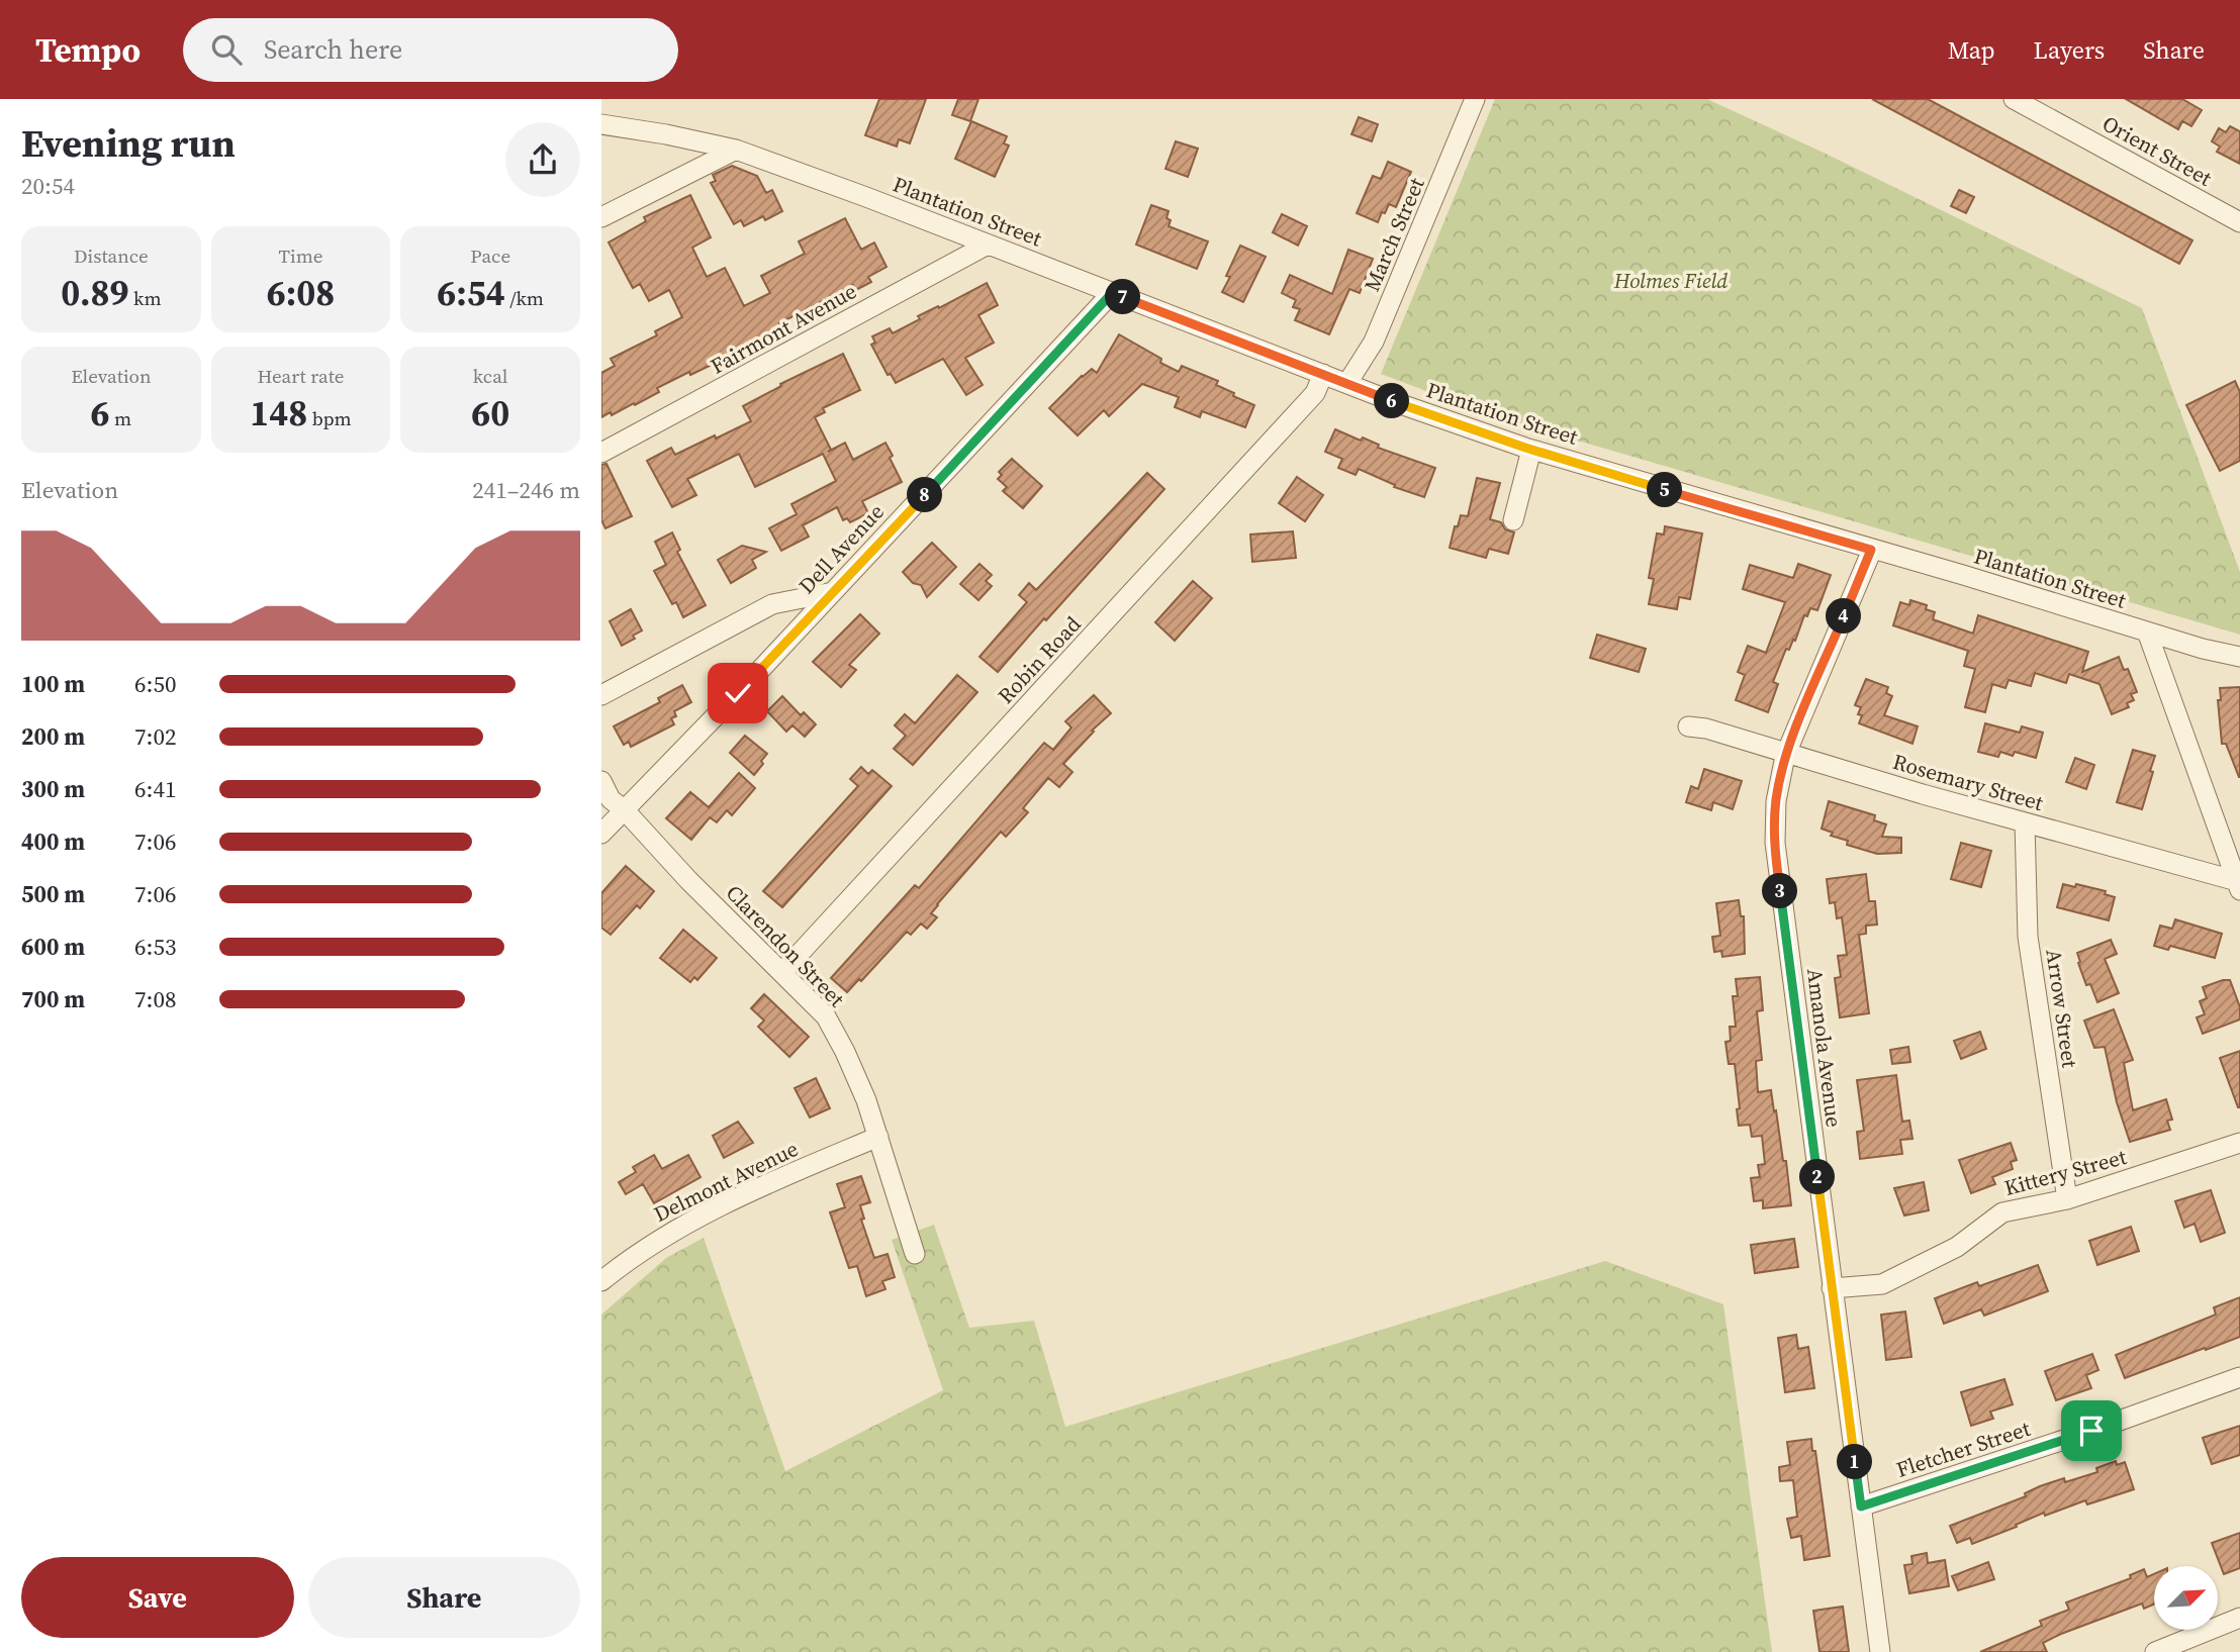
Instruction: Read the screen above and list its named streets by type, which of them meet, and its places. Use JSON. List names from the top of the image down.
{
  "streets": {
    "street": [
      "Orient Street",
      "Plantation Street",
      "March Street",
      "Fairmont Avenue",
      "Dell Avenue",
      "Robin Road",
      "Rosemary Street",
      "Clarendon Street",
      "Arrow Street",
      "Amanola Avenue",
      "Kittery Street",
      "Delmont Avenue",
      "Fletcher Street"
    ]
  },
  "crossings": [
    ["Plantation Street", "March Street"],
    ["Plantation Street", "Fairmont Avenue"],
    ["Plantation Street", "Dell Avenue"],
    ["Plantation Street", "Robin Road"],
    ["Plantation Street", "Amanola Avenue"],
    ["Dell Avenue", "Clarendon Street"],
    ["Robin Road", "Clarendon Street"],
    ["Rosemary Street", "Arrow Street"],
    ["Rosemary Street", "Amanola Avenue"],
    ["Clarendon Street", "Delmont Avenue"],
    ["Arrow Street", "Kittery Street"],
    ["Amanola Avenue", "Kittery Street"],
    ["Amanola Avenue", "Fletcher Street"]
  ],
  "parks": ["Holmes Field"],
  "north": "top right",
  "page": {
    "header": "Tempo",
    "search": "Search here",
    "nav": ["Map", "Layers", "Share"],
    "heading": ["Evening run", "20:54"],
    "stats": [
      ["Distance", "0.89 km"],
      ["Time", "6:08"],
      ["Pace", "6:54 /km"],
      ["Elevation", "6 m"],
      ["Heart rate", "148 bpm"],
      ["kcal", "60"]
    ],
    "pins": [
      "7",
      "6",
      "5",
      "8",
      "4",
      "3",
      "2",
      "1"
    ],
    "chart": ["Elevation", "241–246 m"],
    "list": [
      {
        "name": "100 m",
        "note": "6:50"
      },
      {
        "name": "200 m",
        "note": "7:02"
      },
      {
        "name": "300 m",
        "note": "6:41"
      },
      {
        "name": "400 m",
        "note": "7:06"
      },
      {
        "name": "500 m",
        "note": "7:06"
      },
      {
        "name": "600 m",
        "note": "6:53"
      },
      {
        "name": "700 m",
        "note": "7:08"
      }
    ],
    "buttons": ["Save", "Share"]
  }
}
